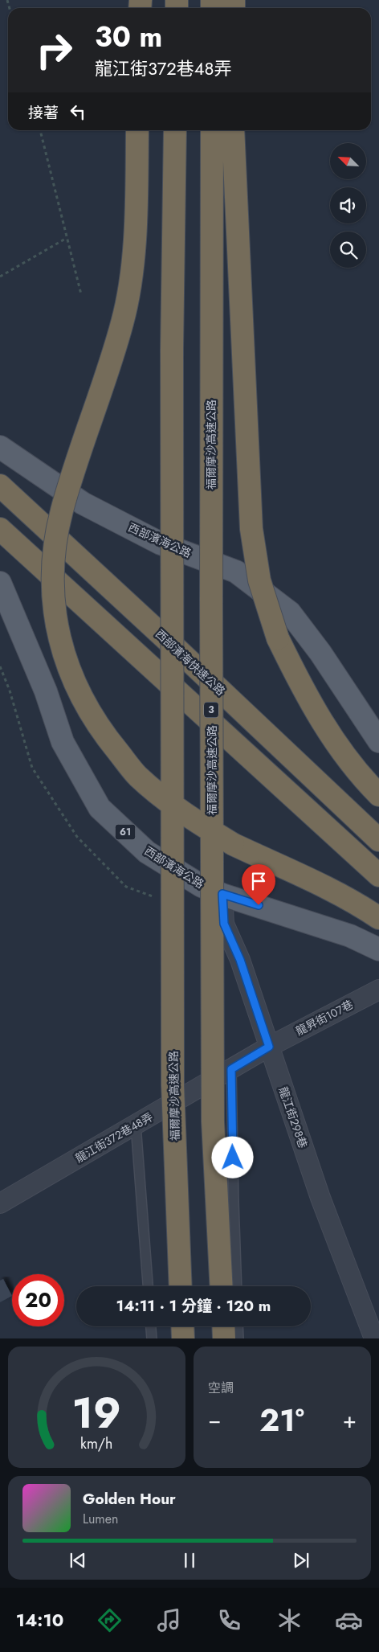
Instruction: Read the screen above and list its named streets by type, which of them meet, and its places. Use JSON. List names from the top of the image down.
{
  "streets": {
    "highway": ["福爾摩沙高速公路", "西部濱海快速公路", "3"],
    "main road": ["西部濱海公路", "61"],
    "street": ["龍昇街107巷", "龍江街298巷", "龍江街372巷48弄"]
  },
  "crossings": [
    ["西部濱海公路", "龍江街298巷"],
    ["龍昇街107巷", "龍江街298巷"],
    ["龍昇街107巷", "龍江街372巷48弄"],
    ["龍江街298巷", "龍江街372巷48弄"]
  ],
  "north": "top left",
  "page": {
    "turn": ["30 m", "龍江街372巷48弄"],
    "then": "接著",
    "limit": "20",
    "trip": "14:11 · 1 分鐘 · 120 m",
    "tile": "空調",
    "heat": ["−", "21°", "+"],
    "song": ["Golden Hour", "Lumen"],
    "tabs": "14:10",
    "gauge": ["19", "km/h"]
  }
}
